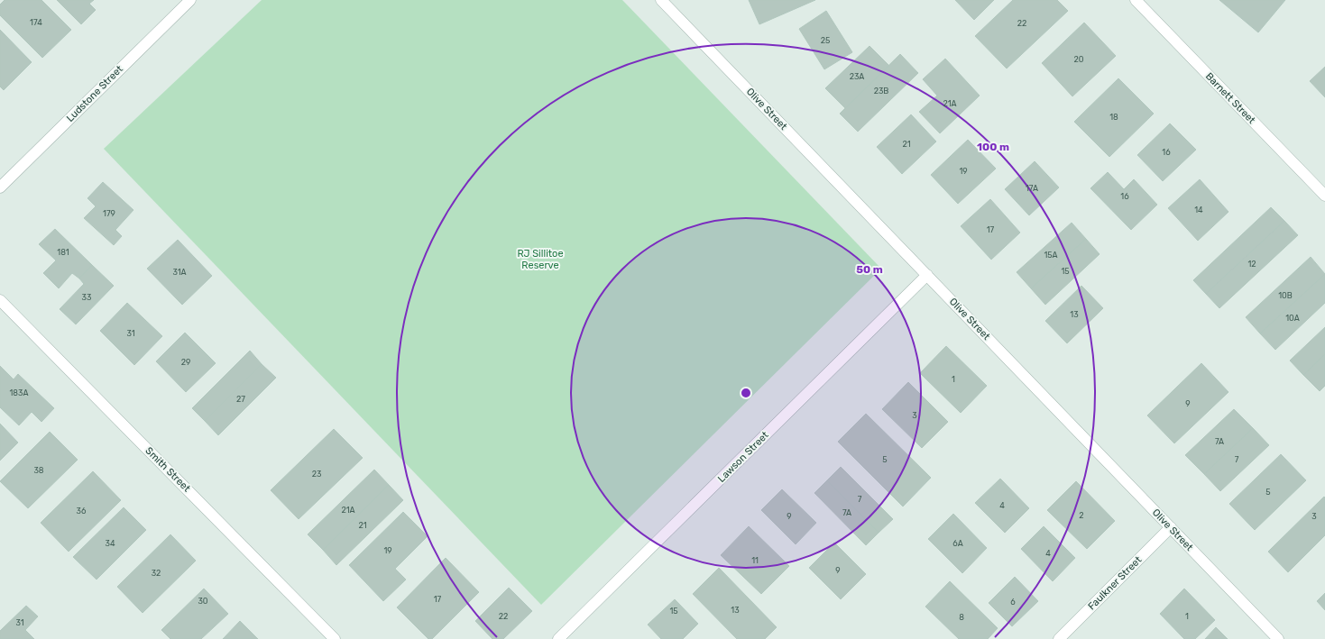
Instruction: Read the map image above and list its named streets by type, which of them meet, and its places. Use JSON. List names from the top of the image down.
{
  "streets": {
    "street": [
      "Ludstone Street",
      "Barnett Street",
      "Olive Street",
      "Lawson Street",
      "Smith Street",
      "Faulkner Street"
    ]
  },
  "crossings": [
    ["Olive Street", "Lawson Street"],
    ["Olive Street", "Faulkner Street"]
  ],
  "parks": ["RJ Sillitoe Reserve"],
  "house_numbers": [
    "174",
    "22",
    "25",
    "20",
    "23A",
    "23B",
    "21A",
    "18",
    "21",
    "16",
    "19",
    "17A",
    "16",
    "14",
    "179",
    "17",
    "181",
    "15A",
    "12",
    "15",
    "31A",
    "10B",
    "33",
    "13",
    "10A",
    "31",
    "29",
    "1",
    "183A",
    "27",
    "9",
    "3",
    "7A",
    "5",
    "7",
    "38",
    "23",
    "5",
    "7",
    "4",
    "21A",
    "36",
    "7A",
    "2",
    "9",
    "3",
    "21",
    "34",
    "6A",
    "19",
    "4",
    "11",
    "9",
    "32",
    "17",
    "30",
    "6",
    "13",
    "15",
    "22",
    "1",
    "8",
    "31"
  ],
  "rings": ["100 m", "50 m"]
}
